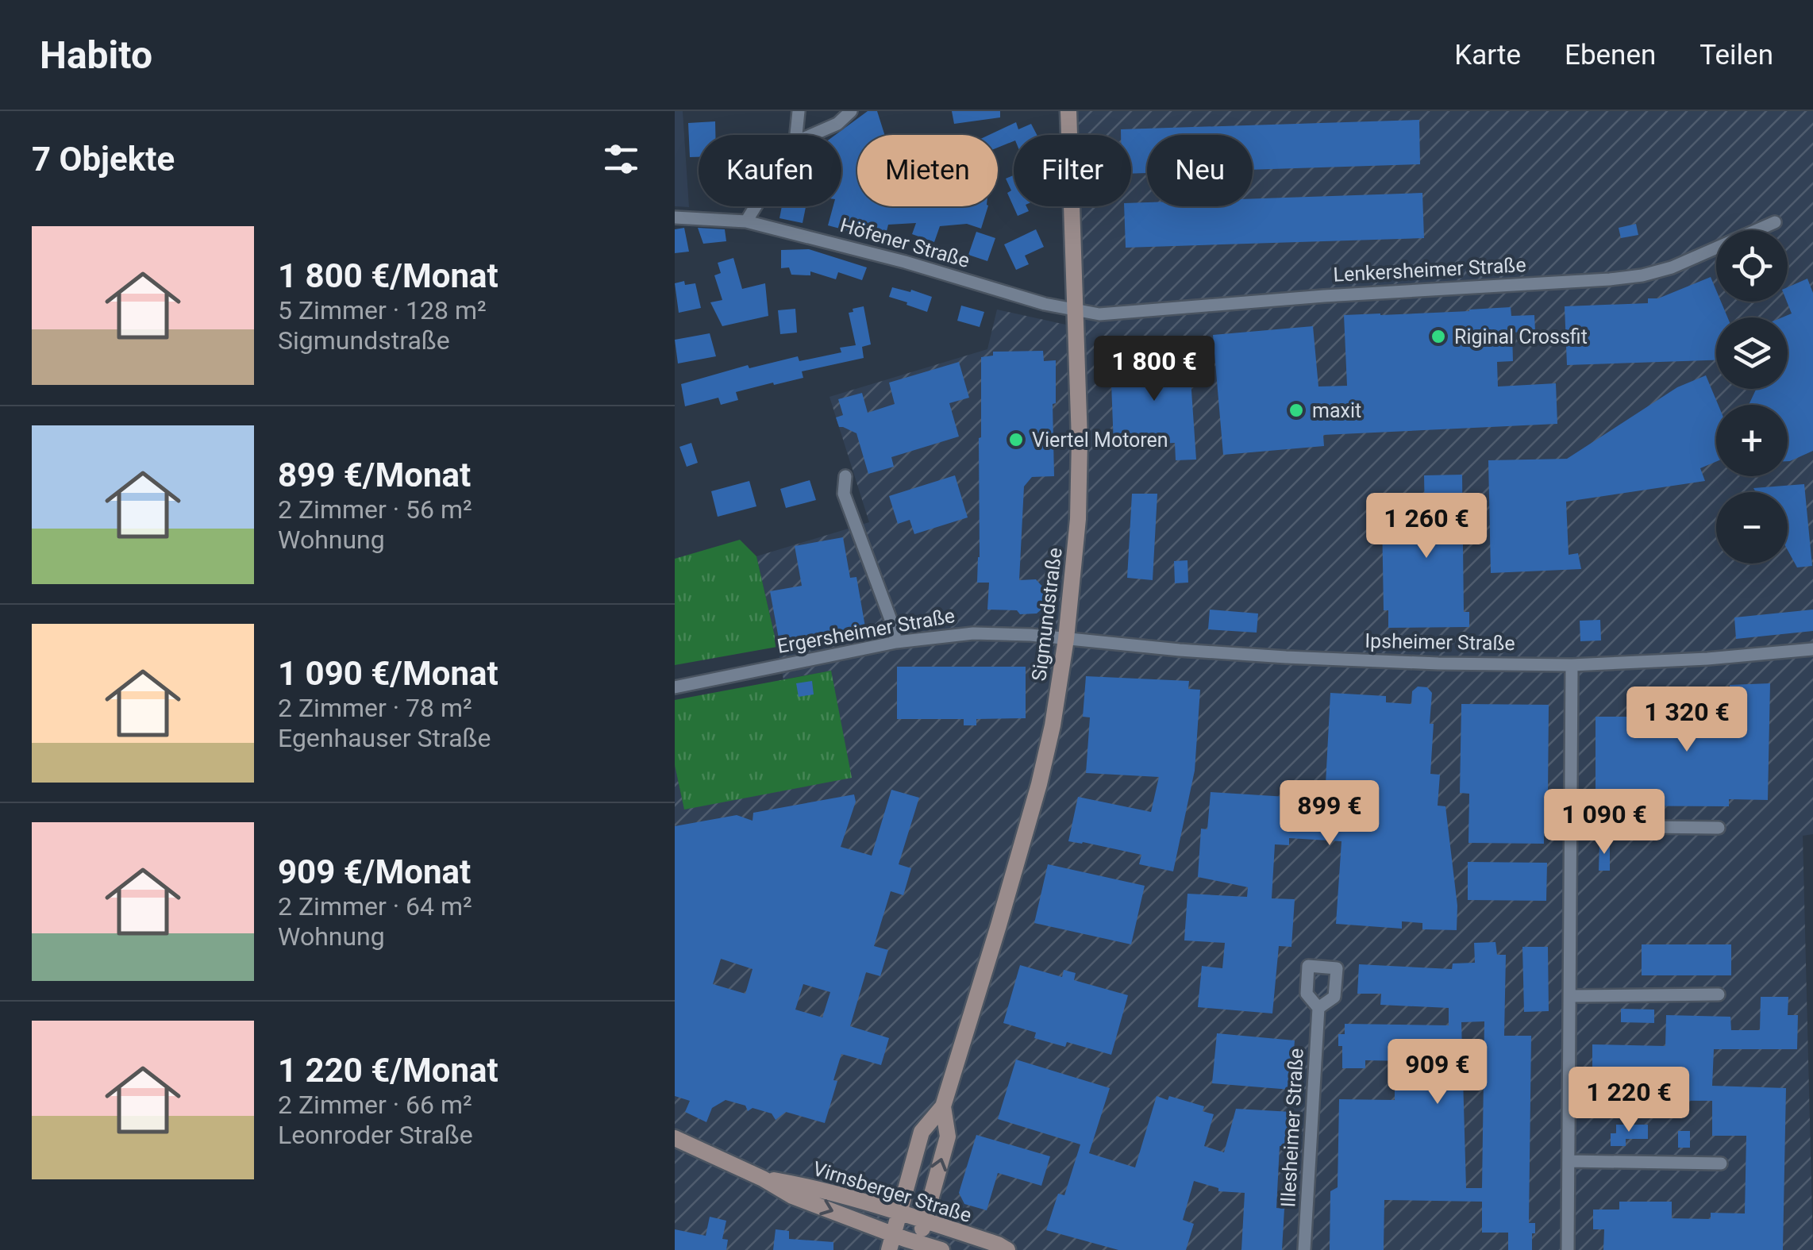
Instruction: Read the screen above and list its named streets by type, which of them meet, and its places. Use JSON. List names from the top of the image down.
{
  "streets": {
    "main road": ["Sigmundstraße", "Virnsberger Straße"],
    "street": [
      "Höfener Straße",
      "Lenkersheimer Straße",
      "Ergersheimer Straße",
      "Ipsheimer Straße",
      "Illesheimer Straße"
    ]
  },
  "crossings": [
    ["Höfener Straße", "Lenkersheimer Straße"],
    ["Höfener Straße", "Sigmundstraße"],
    ["Lenkersheimer Straße", "Sigmundstraße"],
    ["Sigmundstraße", "Ergersheimer Straße"],
    ["Sigmundstraße", "Ipsheimer Straße"],
    ["Sigmundstraße", "Virnsberger Straße"],
    ["Ergersheimer Straße", "Ipsheimer Straße"]
  ],
  "places": ["Riginal Crossfit", "maxit", "Viertel Motoren"],
  "page": {
    "header": "Habito",
    "nav": ["Karte", "Ebenen", "Teilen"],
    "heading": "7 Objekte",
    "chip": [
      "Kaufen",
      "Mieten",
      "Filter",
      "Neu"
    ],
    "list": [
      {
        "name": "1 800 €/Monat",
        "note": "5 Zimmer · 128 m² · Sigmundstraße"
      },
      {
        "name": "899 €/Monat",
        "note": "2 Zimmer · 56 m² · Wohnung"
      },
      {
        "name": "1 090 €/Monat",
        "note": "2 Zimmer · 78 m² · Egenhauser Straße"
      },
      {
        "name": "909 €/Monat",
        "note": "2 Zimmer · 64 m² · Wohnung"
      },
      {
        "name": "1 220 €/Monat",
        "note": "2 Zimmer · 66 m² · Leonroder Straße"
      }
    ],
    "map_buttons": ["+", "−"],
    "price": [
      "1 800 €",
      "1 260 €",
      "1 320 €",
      "899 €",
      "1 090 €",
      "909 €",
      "1 220 €"
    ]
  }
}
